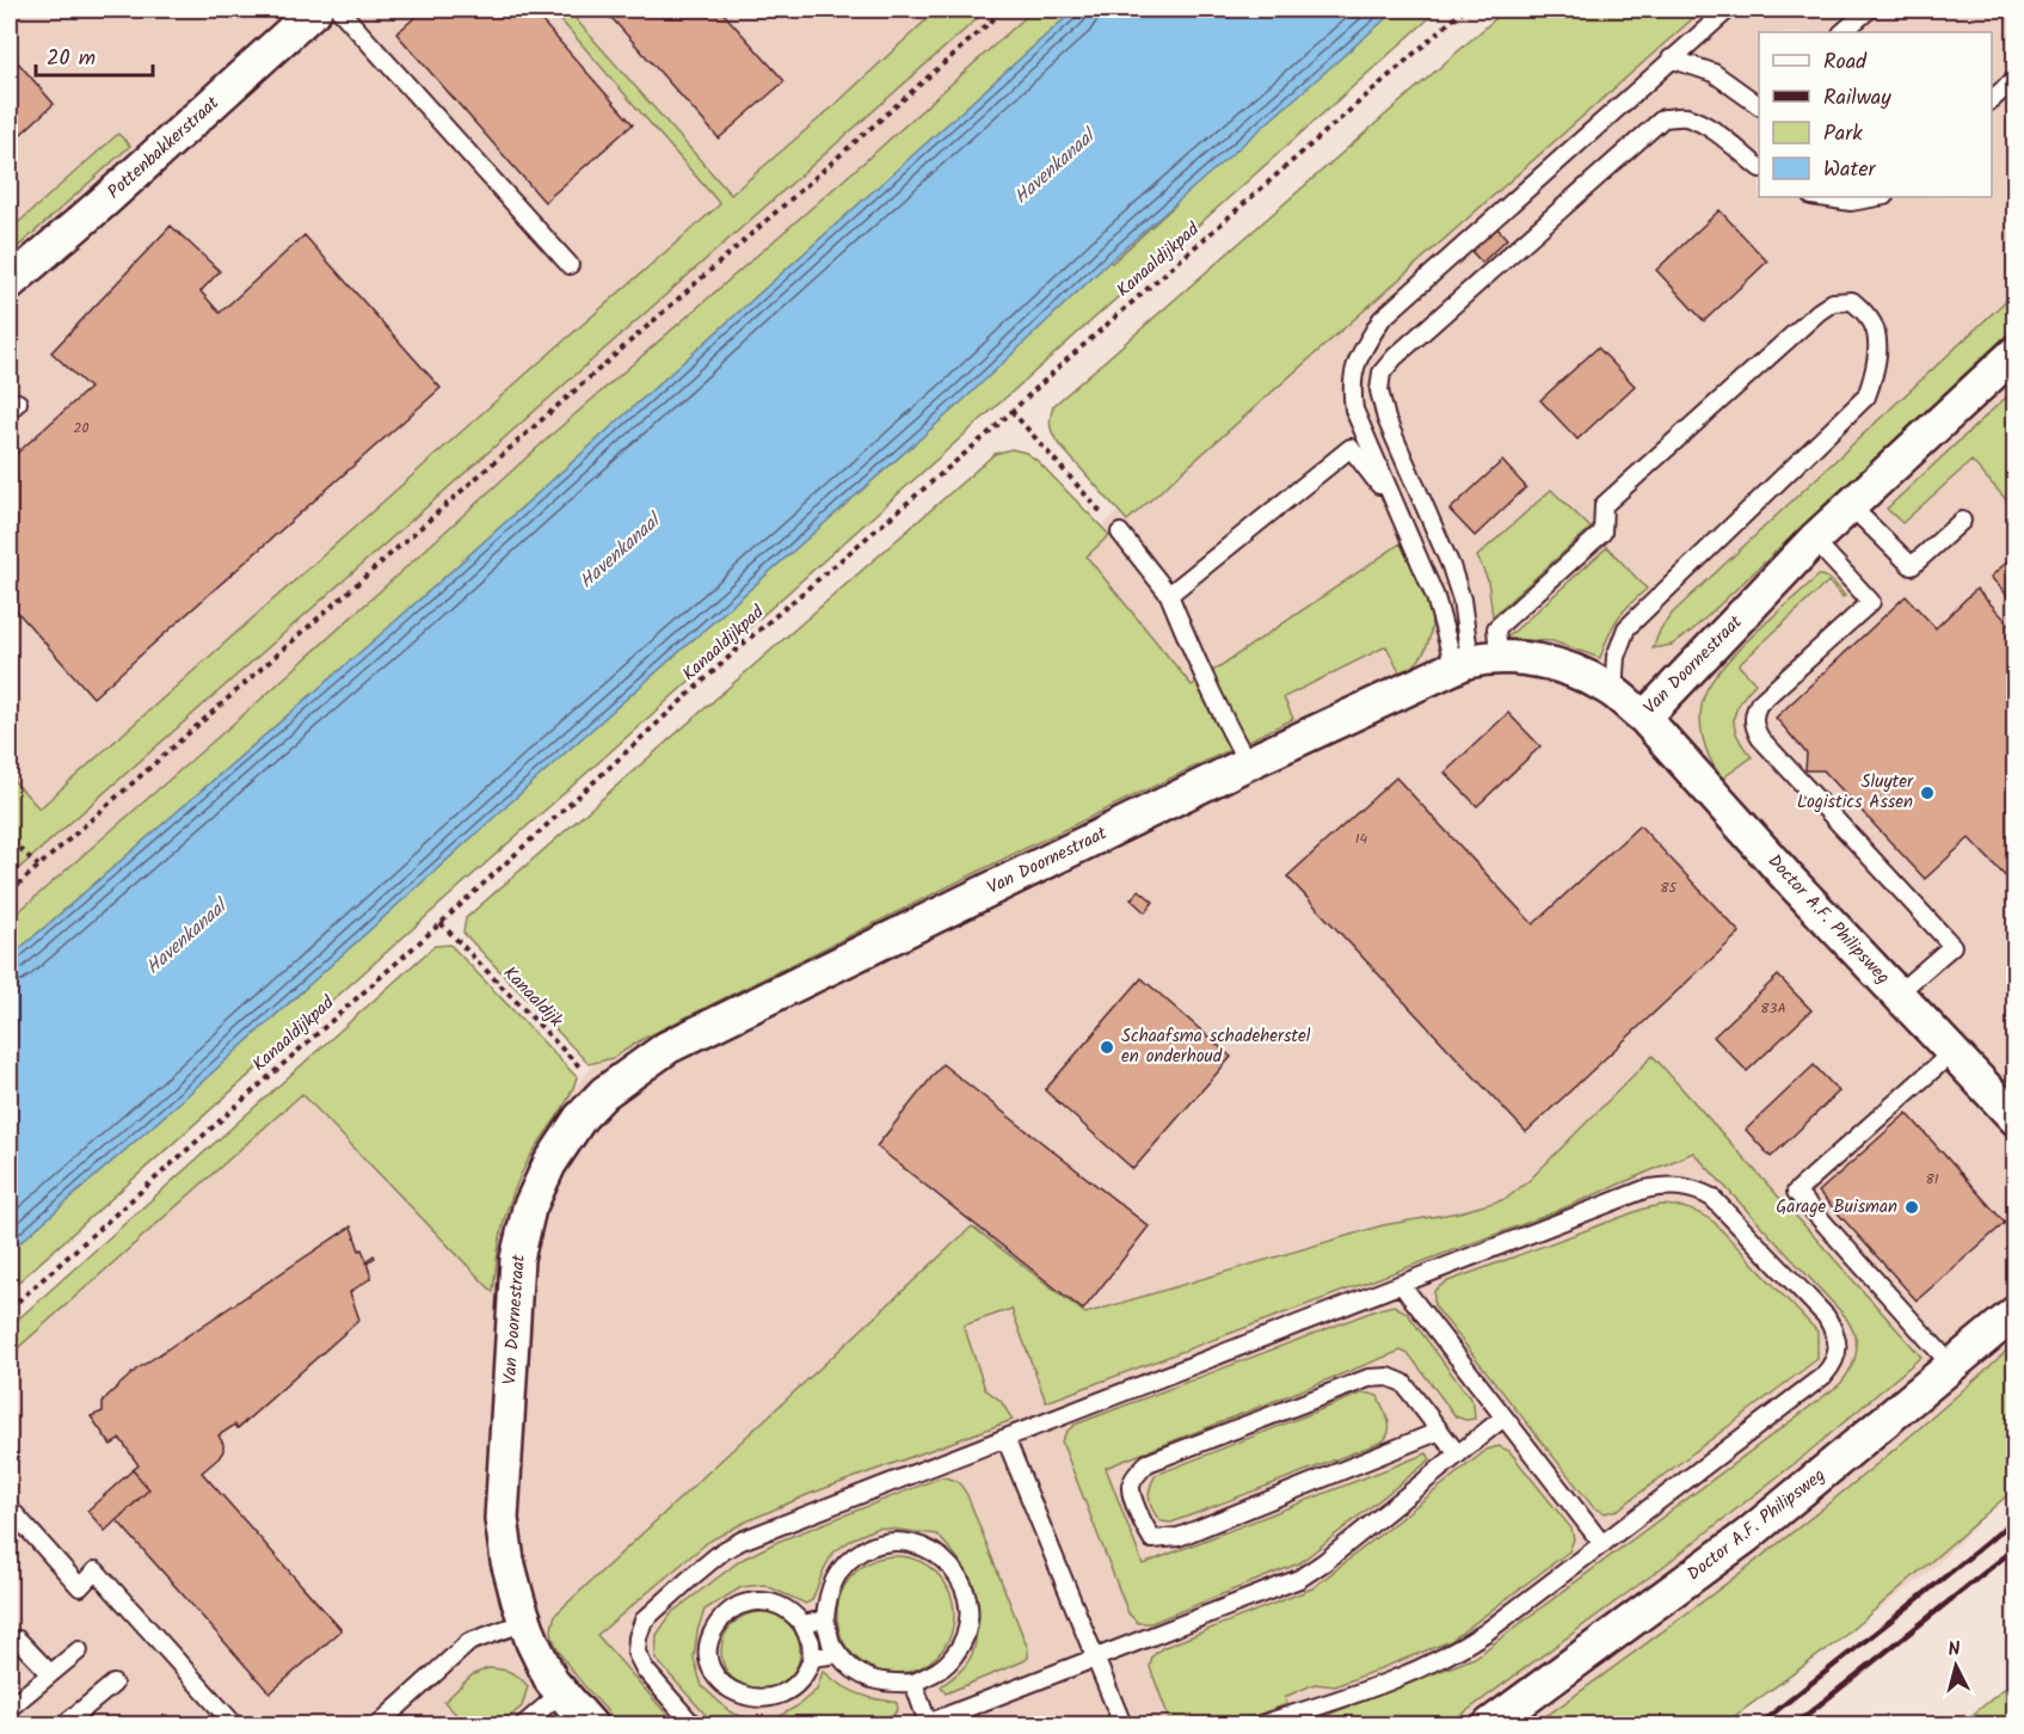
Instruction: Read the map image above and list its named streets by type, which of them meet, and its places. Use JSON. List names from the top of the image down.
{
  "streets": {
    "street": ["Pottenbakkerstraat", "Van Doornestraat", "Doctor A.F. Philipsweg"],
    "path": ["Kanaaldijkpad", "Kanaaldijk"]
  },
  "crossings": [
    ["Kanaaldijkpad", "Kanaaldijk"],
    ["Van Doornestraat", "Doctor A.F. Philipsweg"],
    ["Van Doornestraat", "Kanaaldijk"]
  ],
  "water": ["Havenkanaal"],
  "places": ["Sluyter Logistics Assen", "Schaafsma schadeherstel en onderhoud", "Garage Buisman"],
  "house_numbers": [
    "20",
    "14",
    "85",
    "83A",
    "81"
  ],
  "legend": [
    "Road",
    "Railway",
    "Park",
    "Water"
  ],
  "scale_bar": "20 m",
  "north": "top"
}
